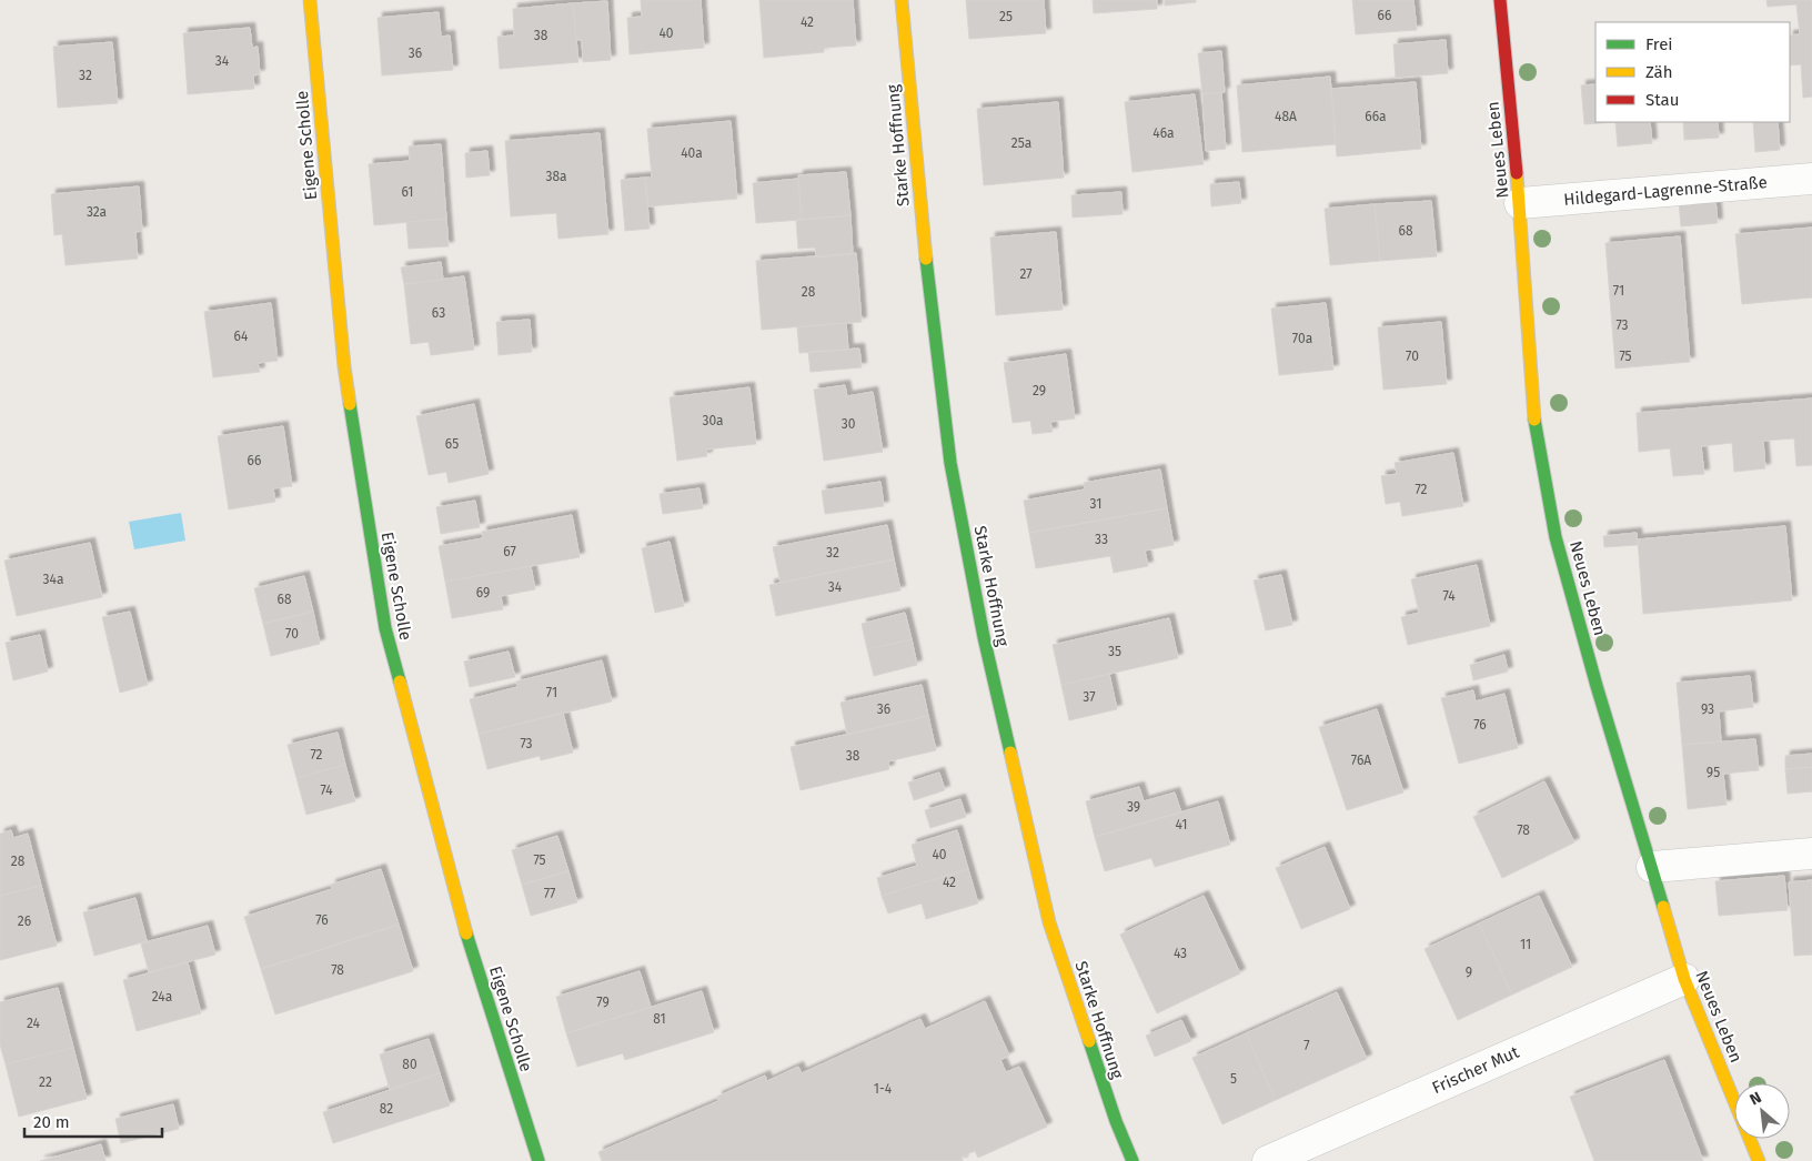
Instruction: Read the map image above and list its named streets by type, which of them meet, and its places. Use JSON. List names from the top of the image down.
{
  "streets": {
    "street": [
      "Eigene Scholle",
      "Starke Hoffnung",
      "Neues Leben",
      "Hildegard-Lagrenne-Straße",
      "Frischer Mut"
    ]
  },
  "crossings": [
    ["Neues Leben", "Hildegard-Lagrenne-Straße"],
    ["Neues Leben", "Frischer Mut"]
  ],
  "house_numbers": [
    "66",
    "25",
    "42",
    "40",
    "38",
    "36",
    "34",
    "32",
    "48A",
    "66a",
    "46a",
    "25a",
    "40a",
    "38a",
    "61",
    "32a",
    "68",
    "27",
    "71",
    "28",
    "63",
    "73",
    "64",
    "70a",
    "70",
    "75",
    "29",
    "30a",
    "30",
    "65",
    "66",
    "72",
    "31",
    "33",
    "67",
    "32",
    "34a",
    "34",
    "69",
    "74",
    "68",
    "70",
    "35",
    "71",
    "37",
    "36",
    "93",
    "76",
    "73",
    "72",
    "38",
    "76A",
    "95",
    "74",
    "39",
    "41",
    "78",
    "40",
    "75",
    "28",
    "42",
    "77",
    "76",
    "26",
    "11",
    "43",
    "78",
    "9",
    "24a",
    "79",
    "81",
    "24",
    "7",
    "80",
    "5",
    "22",
    "1-4",
    "82"
  ],
  "legend": ["Frei", "Zäh", "Stau"],
  "scale_bar": "20 m",
  "north": "top left"
}
